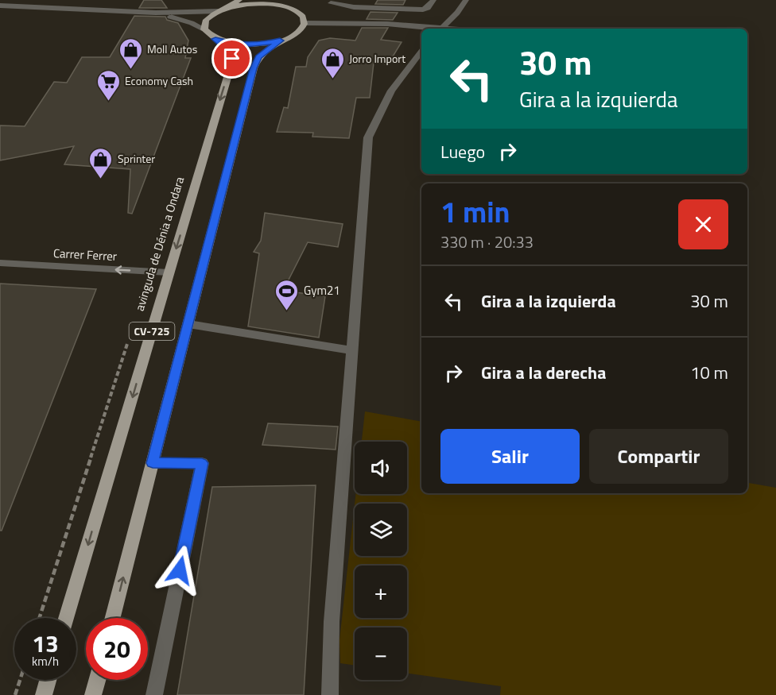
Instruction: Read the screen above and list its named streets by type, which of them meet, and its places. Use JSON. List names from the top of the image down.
{
  "streets": {
    "main road": ["avinguda de Dénia a Ondara", "CV-725"],
    "street": ["Carrer Ferrer"]
  },
  "crossings": [
    ["avinguda de Dénia a Ondara", "Carrer Ferrer"],
    ["avinguda de Dénia a Ondara", "CV-725"]
  ],
  "one_way": ["Carrer Ferrer"],
  "places": {
    "shop": ["Moll Autos", "Jorro Import", "Sprinter"],
    "supermarket": ["Economy Cash"],
    "sports": ["Gym21"]
  },
  "page": {
    "turn": ["30 m", "Gira a la izquierda"],
    "then": "Luego",
    "heading": ["1 min", "330 m · 20:33"],
    "list": [
      {
        "name": "Gira a la izquierda",
        "value": "30 m"
      },
      {
        "name": "Gira a la derecha",
        "value": "10 m"
      }
    ],
    "buttons": ["Salir", "Compartir"],
    "map_buttons": ["+", "−"],
    "speed": "13 km/h",
    "limit": "20"
  }
}
